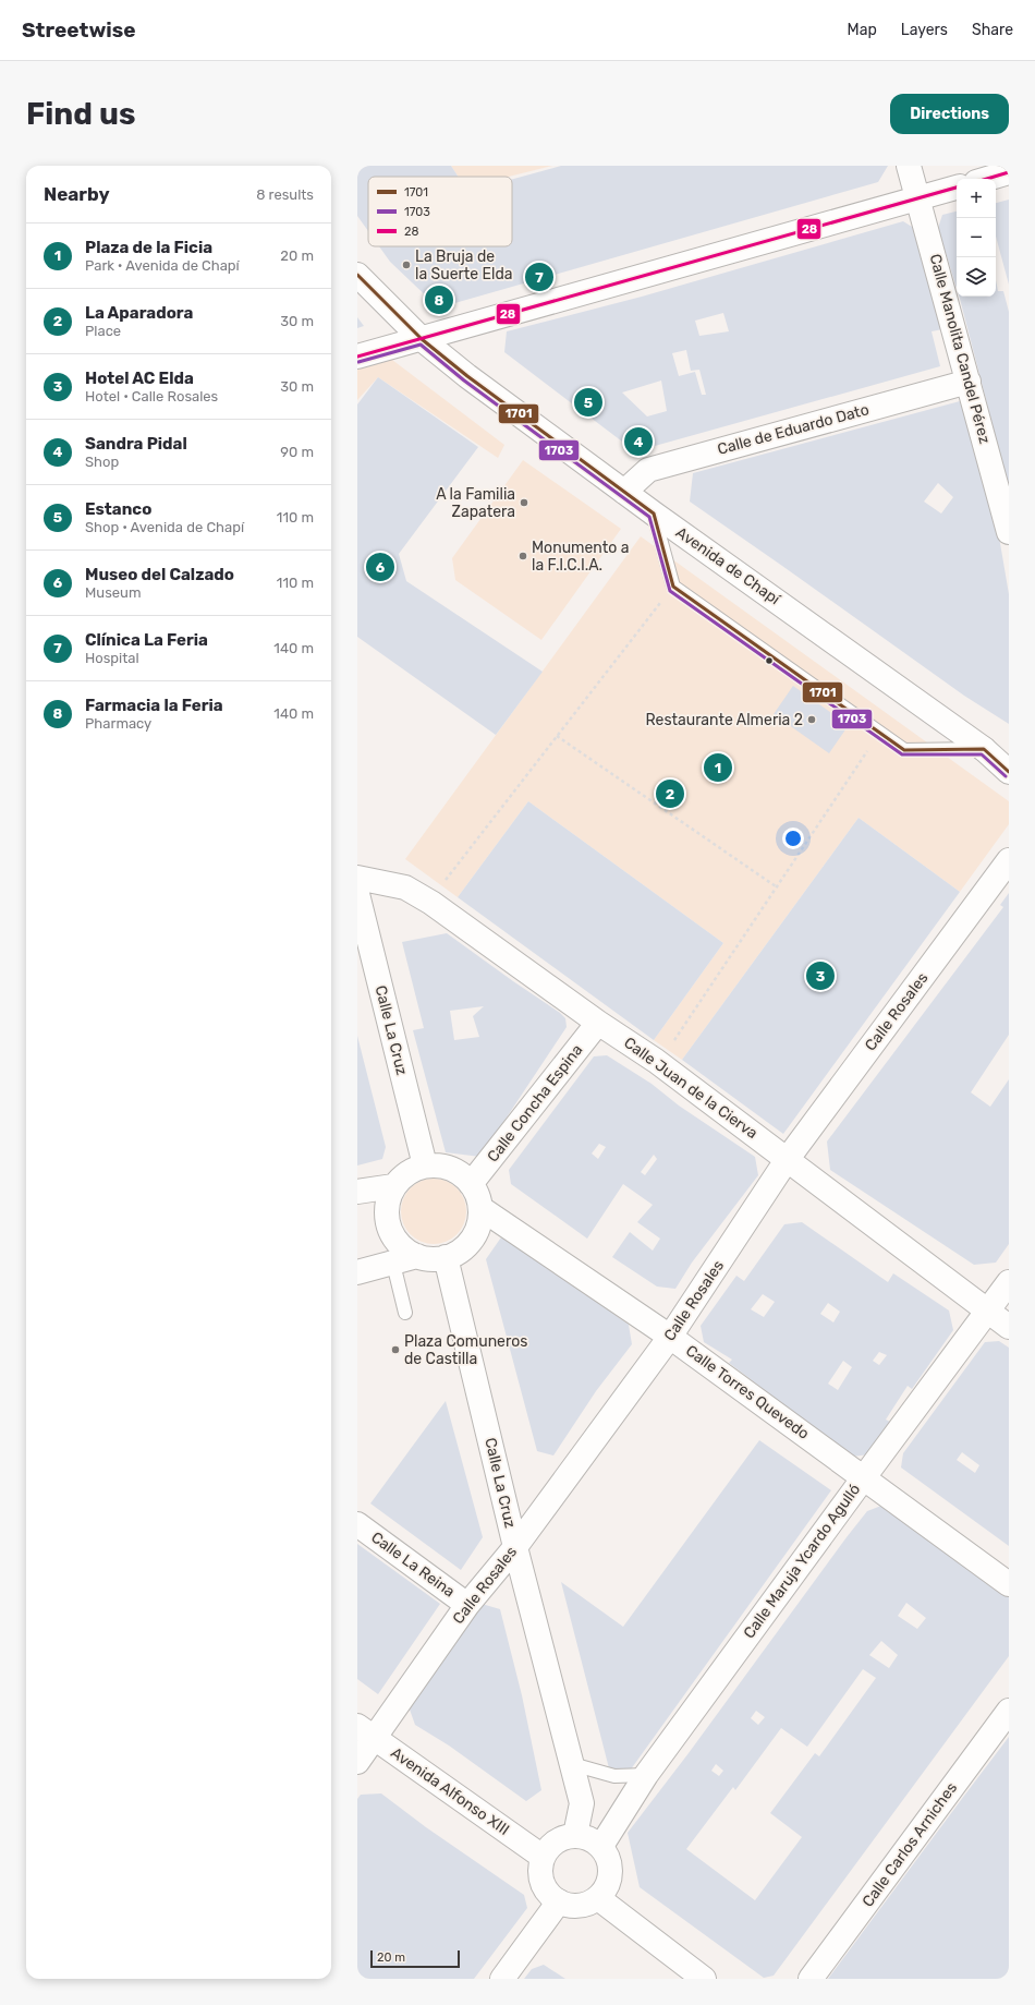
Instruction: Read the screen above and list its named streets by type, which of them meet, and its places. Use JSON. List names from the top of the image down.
{
  "streets": {
    "street": [
      "Calle Manolita Candel Pérez",
      "Calle de Eduardo Dato",
      "Avenida de Chapí",
      "Calle Rosales",
      "Calle La Cruz",
      "Calle Juan de la Cierva",
      "Calle Concha Espina",
      "Calle Torres Quevedo",
      "Calle Maruja Ycardo Agulló",
      "Calle La Reina",
      "Avenida Alfonso XIII",
      "Calle Carlos Arniches"
    ]
  },
  "crossings": [
    ["Calle Manolita Candel Pérez", "Calle de Eduardo Dato"],
    ["Calle de Eduardo Dato", "Avenida de Chapí"],
    ["Calle Rosales", "Calle La Cruz"],
    ["Calle Rosales", "Calle Juan de la Cierva"],
    ["Calle Rosales", "Calle Torres Quevedo"],
    ["Calle Rosales", "Calle La Reina"],
    ["Calle Rosales", "Avenida Alfonso XIII"],
    ["Calle La Cruz", "Calle Concha Espina"],
    ["Calle La Cruz", "Calle Torres Quevedo"],
    ["Calle La Cruz", "Calle Maruja Ycardo Agulló"],
    ["Calle La Cruz", "Avenida Alfonso XIII"],
    ["Calle Juan de la Cierva", "Calle Concha Espina"],
    ["Calle Juan de la Cierva", "Calle Maruja Ycardo Agulló"],
    ["Calle Concha Espina", "Calle Torres Quevedo"],
    ["Calle Torres Quevedo", "Calle Maruja Ycardo Agulló"],
    ["Calle Maruja Ycardo Agulló", "Avenida Alfonso XIII"]
  ],
  "places": [
    "La Bruja de la Suerte Elda",
    "A la Familia Zapatera",
    "Monumento a la F.I.C.I.A.",
    "Restaurante Almeria 2",
    "Plaza Comuneros de Castilla"
  ],
  "lines": ["transit line 28", "transit line 1701", "transit line 1703"],
  "legend": ["1701", "1703", "28"],
  "scale_bar": "20 m",
  "page": {
    "header": "Streetwise",
    "nav": ["Map", "Layers", "Share"],
    "buttons": "Directions",
    "title": "Find us",
    "heading": ["Nearby", "8 results"],
    "map_buttons": ["+", "−"],
    "list": [
      {
        "mark": "1",
        "name": "Plaza de la Ficia",
        "note": "Park · Avenida de Chapí",
        "value": "20 m"
      },
      {
        "mark": "2",
        "name": "La Aparadora",
        "note": "Place",
        "value": "30 m"
      },
      {
        "mark": "3",
        "name": "Hotel AC Elda",
        "note": "Hotel · Calle Rosales",
        "value": "30 m"
      },
      {
        "mark": "4",
        "name": "Sandra Pidal",
        "note": "Shop",
        "value": "90 m"
      },
      {
        "mark": "5",
        "name": "Estanco",
        "note": "Shop · Avenida de Chapí",
        "value": "110 m"
      },
      {
        "mark": "6",
        "name": "Museo del Calzado",
        "note": "Museum",
        "value": "110 m"
      },
      {
        "mark": "7",
        "name": "Clínica La Feria",
        "note": "Hospital",
        "value": "140 m"
      },
      {
        "mark": "8",
        "name": "Farmacia la Feria",
        "note": "Pharmacy",
        "value": "140 m"
      }
    ],
    "pins": [
      "7",
      "8",
      "5",
      "4",
      "6",
      "1",
      "2",
      "3"
    ],
    "scale": "20 m"
  }
}
